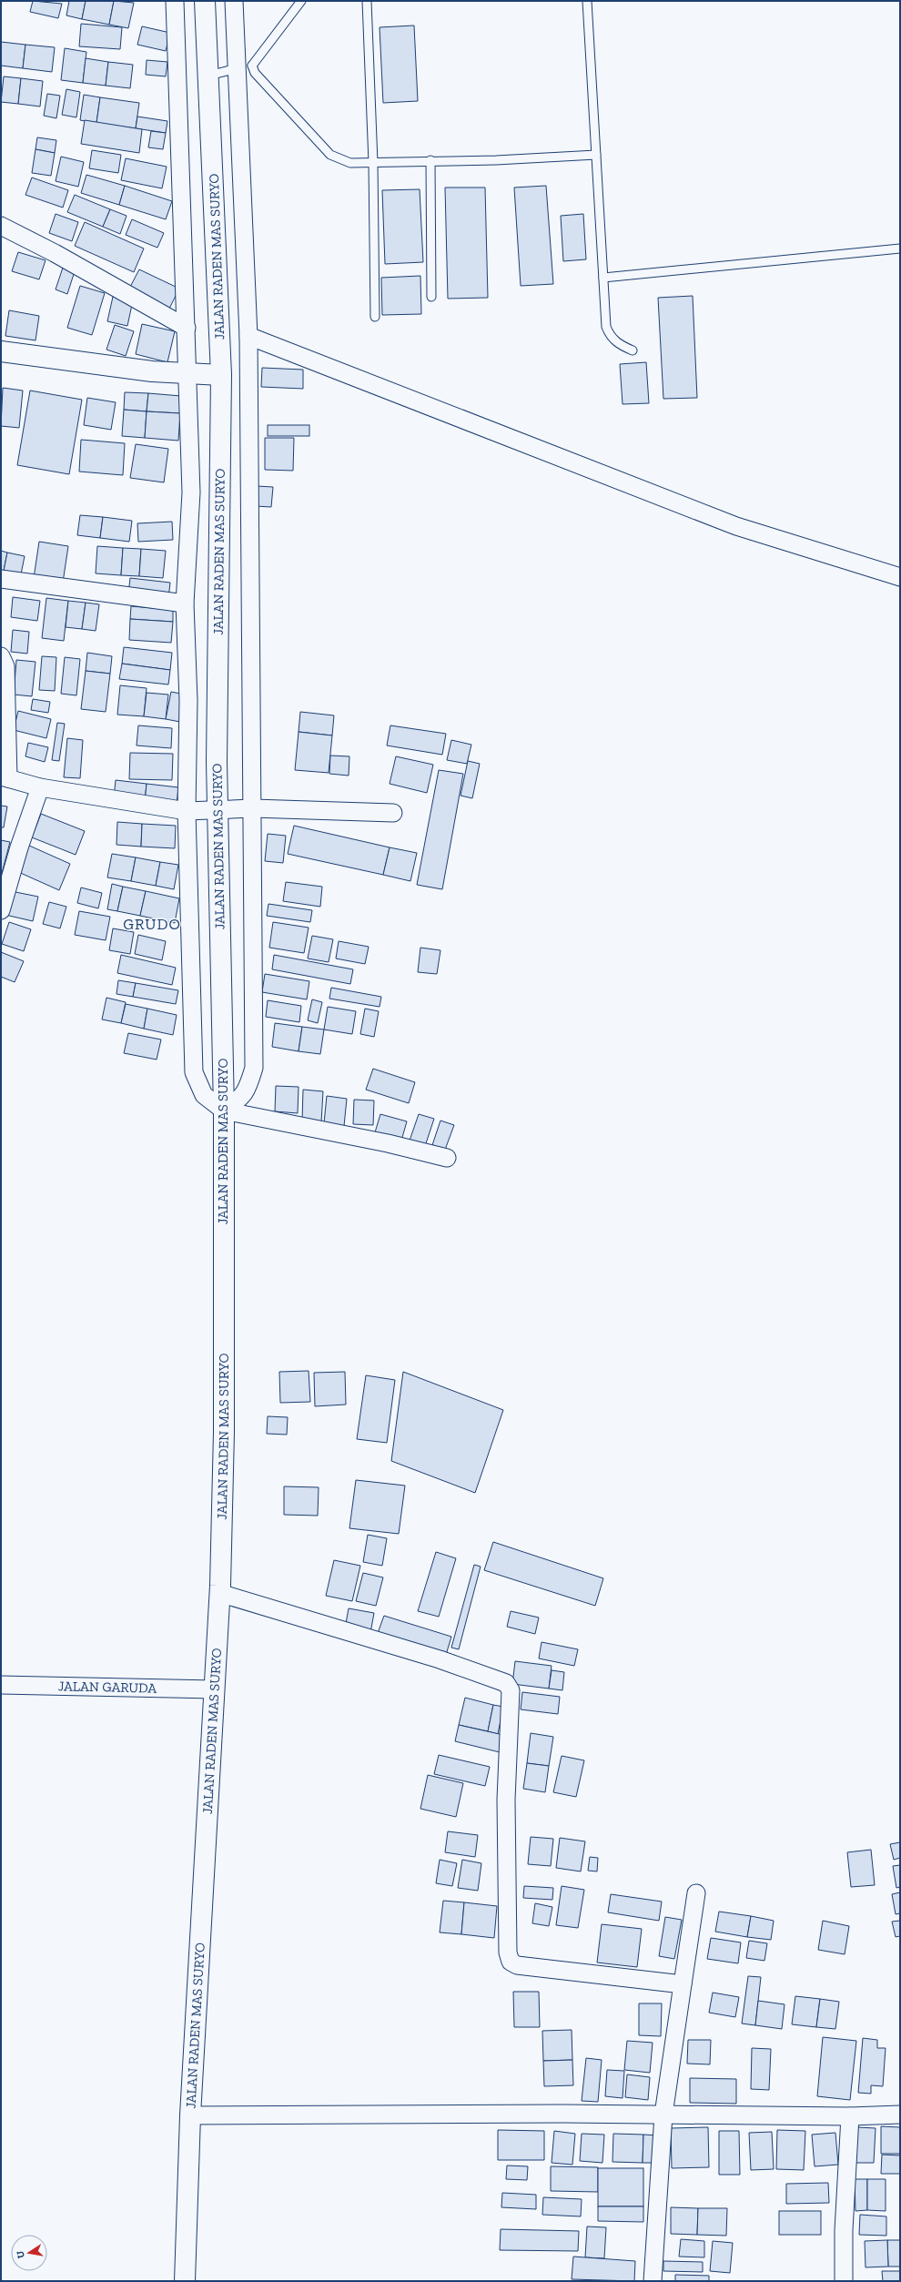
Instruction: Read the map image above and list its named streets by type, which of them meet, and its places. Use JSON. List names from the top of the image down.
{
  "streets": {
    "main road": ["JALAN RADEN MAS SURYO"],
    "street": ["JALAN GARUDA"]
  },
  "crossings": [
    ["JALAN RADEN MAS SURYO", "JALAN GARUDA"]
  ],
  "districts": ["GRUDO"],
  "north": "left"
}
